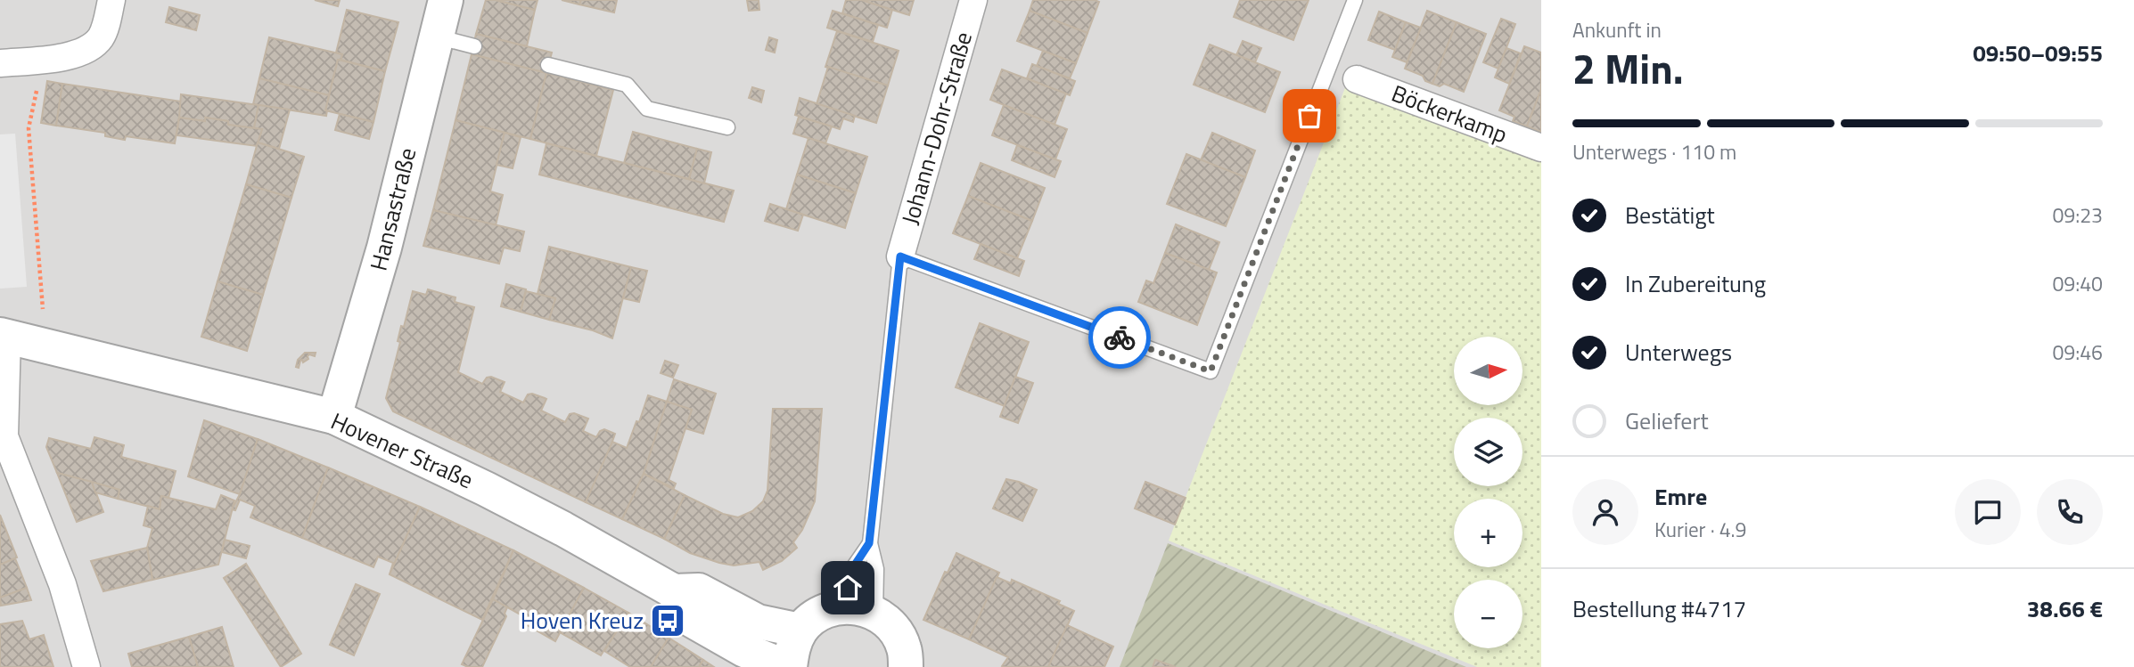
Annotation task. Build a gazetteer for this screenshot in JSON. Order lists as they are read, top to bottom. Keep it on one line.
{"streets":{"street":["Böckerkamp","Johann-Dohr-Straße","Hansastraße","Hovener Straße"]},"crossings":[["Hansastraße","Hovener Straße"]],"places":{"bus stop":["Hoven Kreuz"]},"north":"right","page":{"heading":["2 Min.","Ankunft in","09:50–09:55"],"panel":["Emre","Kurier · 4.9","Bestellung #4717","38.66 €"],"bar":"Unterwegs · 110 m","list":[["Bestätigt","09:23"],["In Zubereitung","09:40"],["Unterwegs","09:46"],"Geliefert"],"map_buttons":["+","−"]}}
